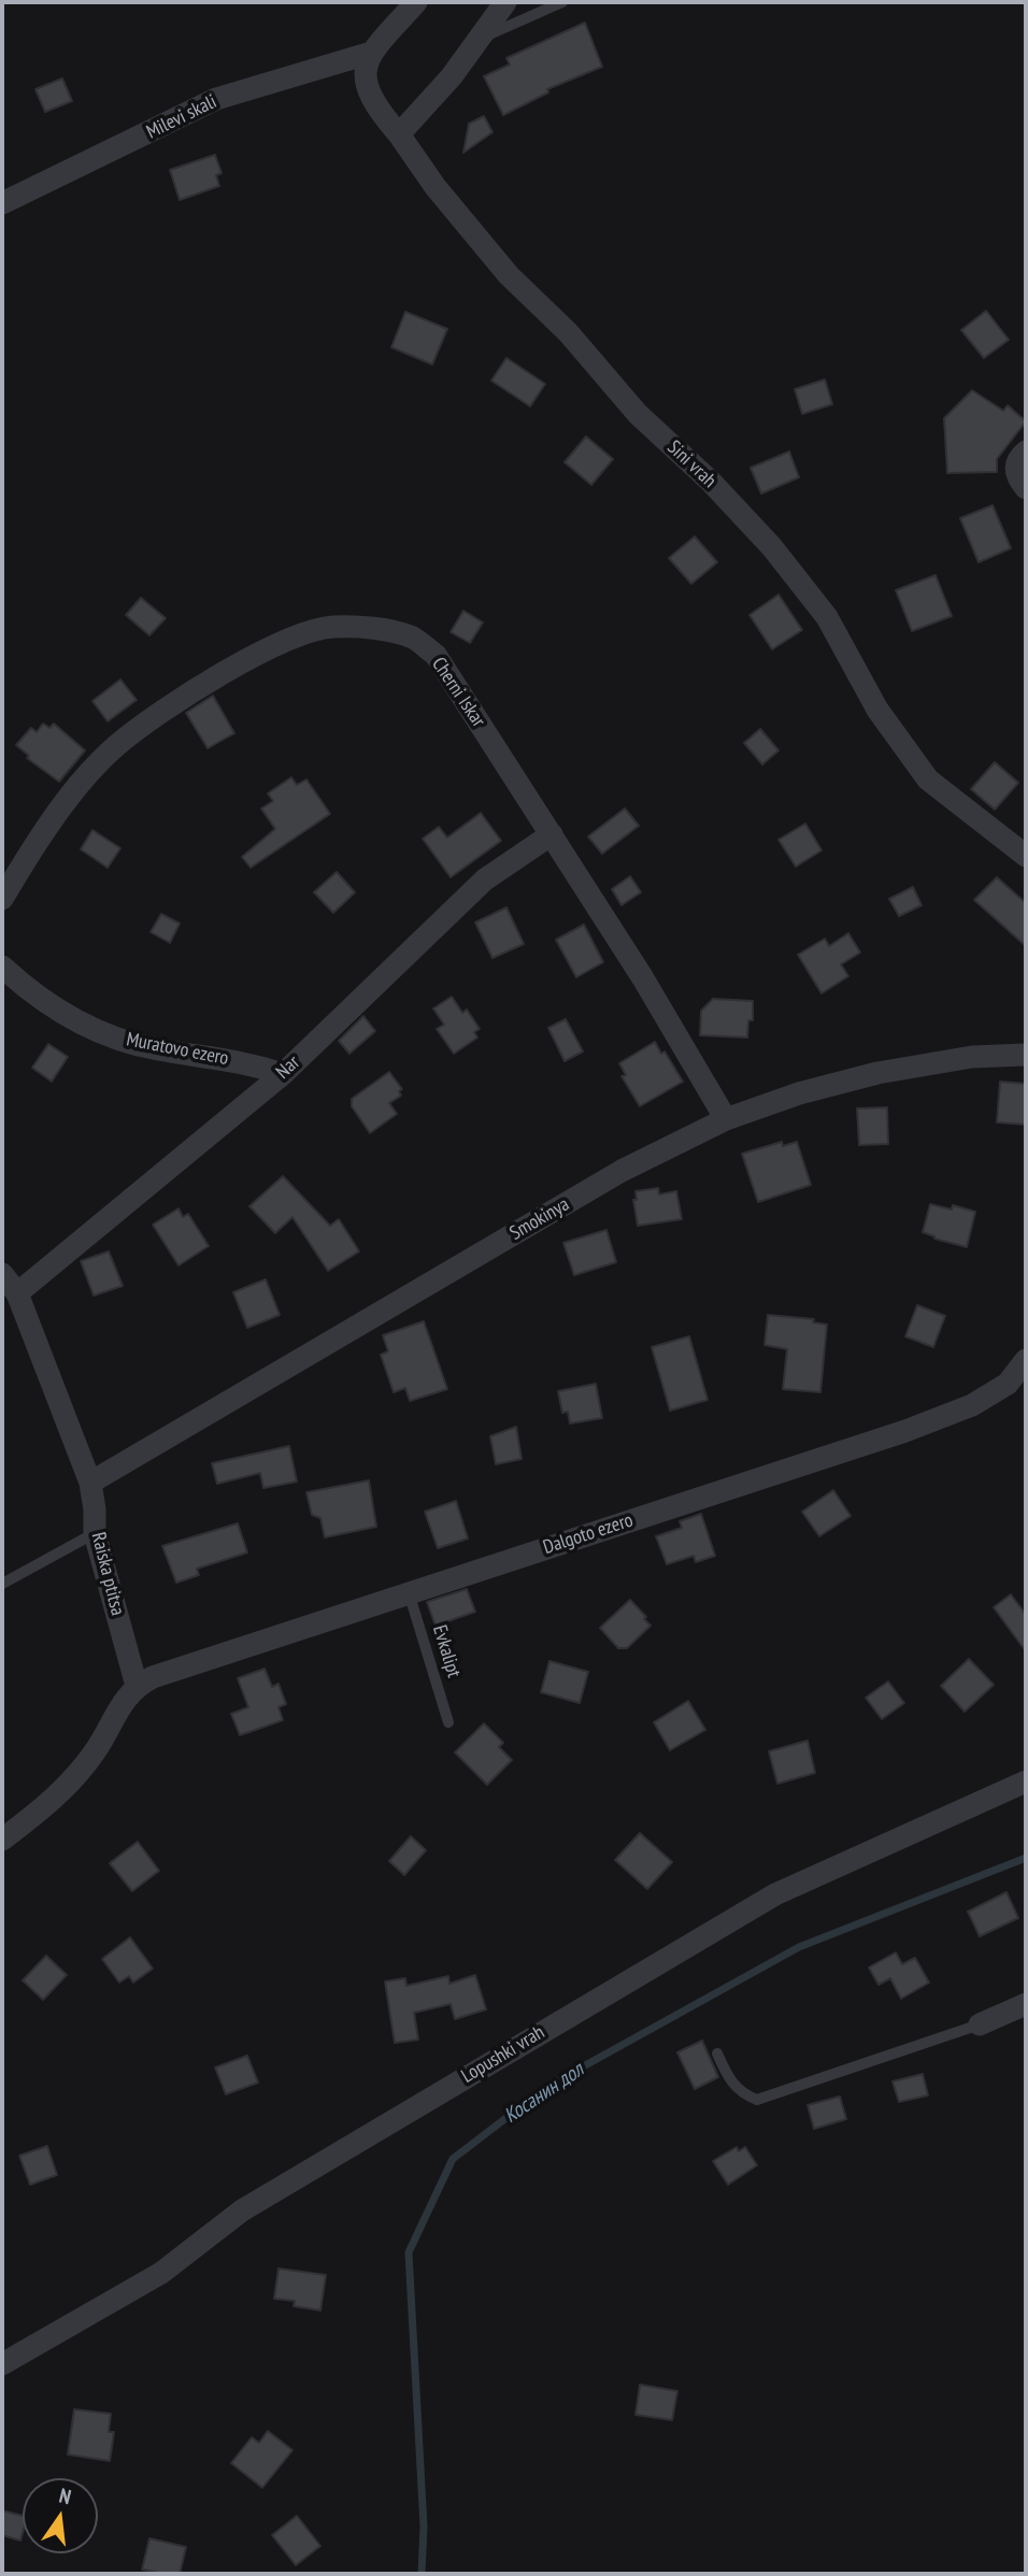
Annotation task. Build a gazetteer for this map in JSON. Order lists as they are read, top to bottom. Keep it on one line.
{"streets":{"street":["Milevi skali","Sini vrah","Cherni Iskar","Muratovo ezero","Nar","Smokinya","Dalgoto ezero","Raiska ptitsa","Lopushki vrah"],"lane":["Evkalipt"]},"crossings":[["Milevi skali","Sini vrah"],["Cherni Iskar","Nar"],["Cherni Iskar","Smokinya"],["Muratovo ezero","Nar"],["Nar","Raiska ptitsa"],["Smokinya","Raiska ptitsa"],["Dalgoto ezero","Raiska ptitsa"],["Dalgoto ezero","Evkalipt"]],"water":["Косанин дол"],"north":"top"}
